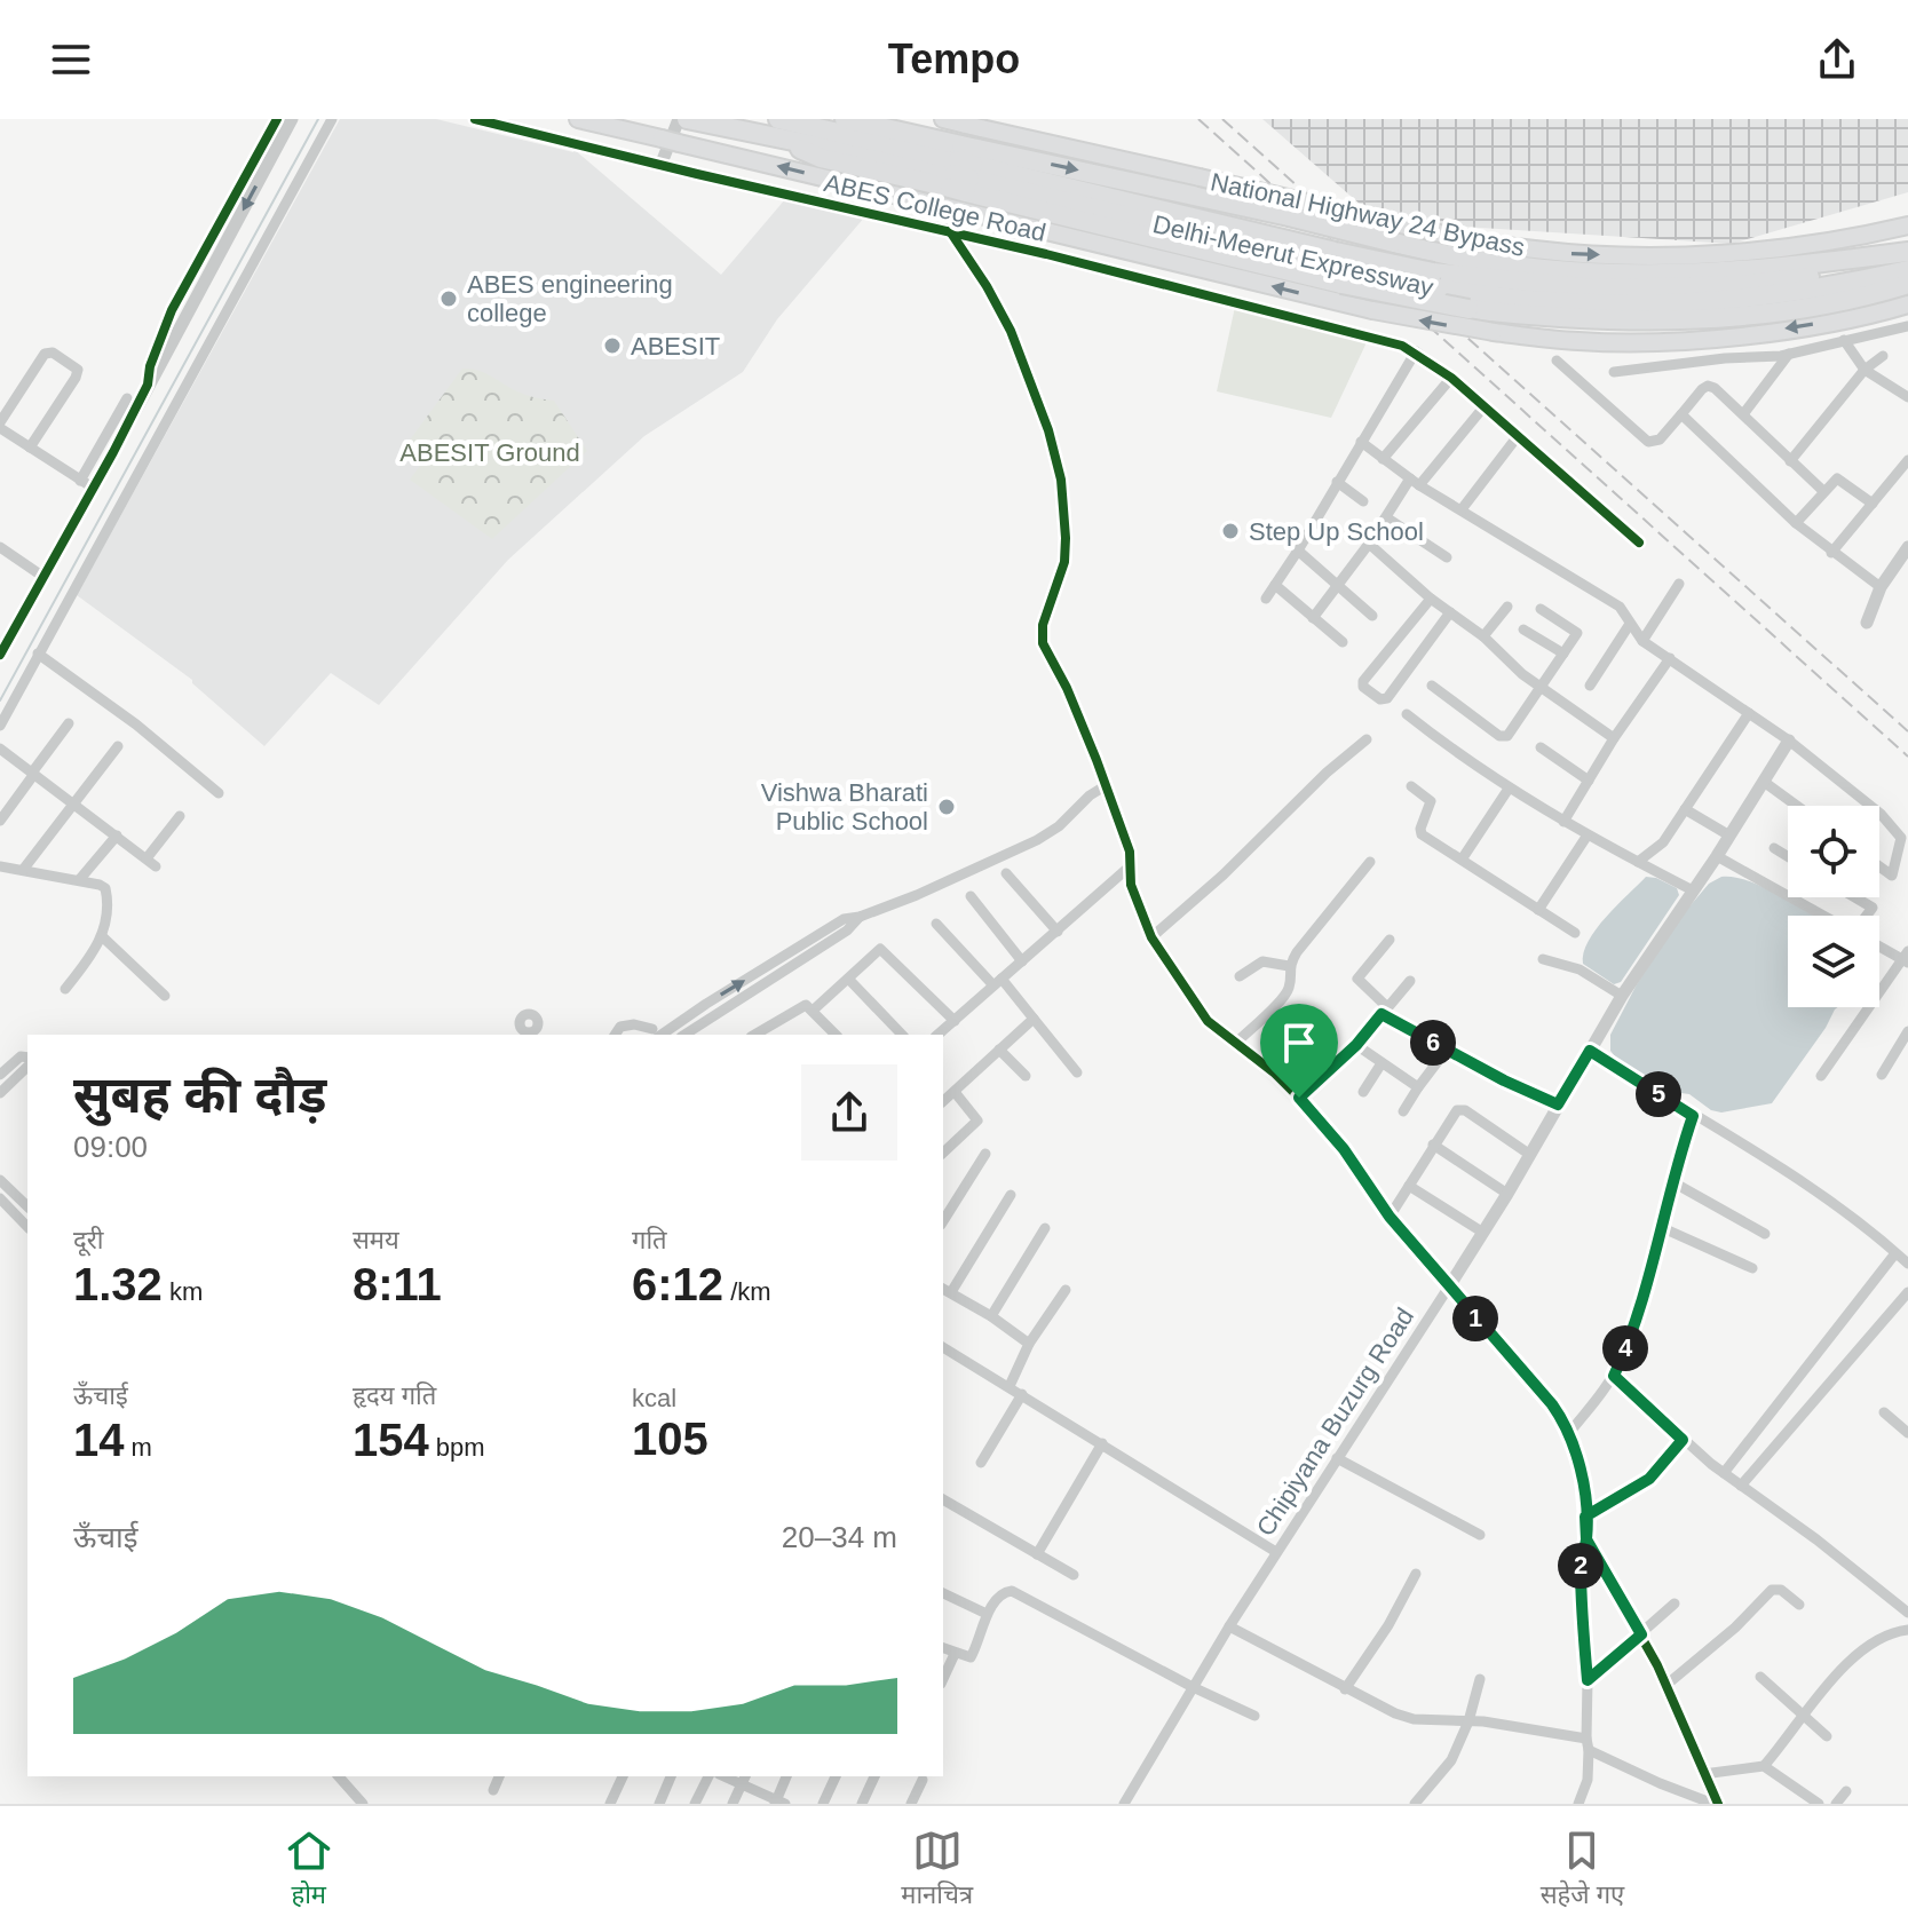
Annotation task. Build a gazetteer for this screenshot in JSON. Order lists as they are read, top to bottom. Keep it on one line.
{"streets":{"highway":["National Highway 24 Bypass","Delhi-Meerut Expressway"],"street":["ABES College Road","Chipiyana Buzurg Road"]},"parks":["ABESIT Ground"],"places":["ABES engineering college","ABESIT","Step Up School","Vishwa Bharati Public School"],"page":{"header":"Tempo","pins":["6","5","1","4","2"],"heading":["सुबह की दौड़","09:00"],"stats":[["दूरी","1.32 km"],["समय","8:11"],["गति","6:12 /km"],["ऊँचाई","14 m"],["हृदय गति","154 bpm"],["kcal","105"]],"chart":["ऊँचाई","20–34 m"],"tabs":["होम","मानचित्र","सहेजे गए"]}}
